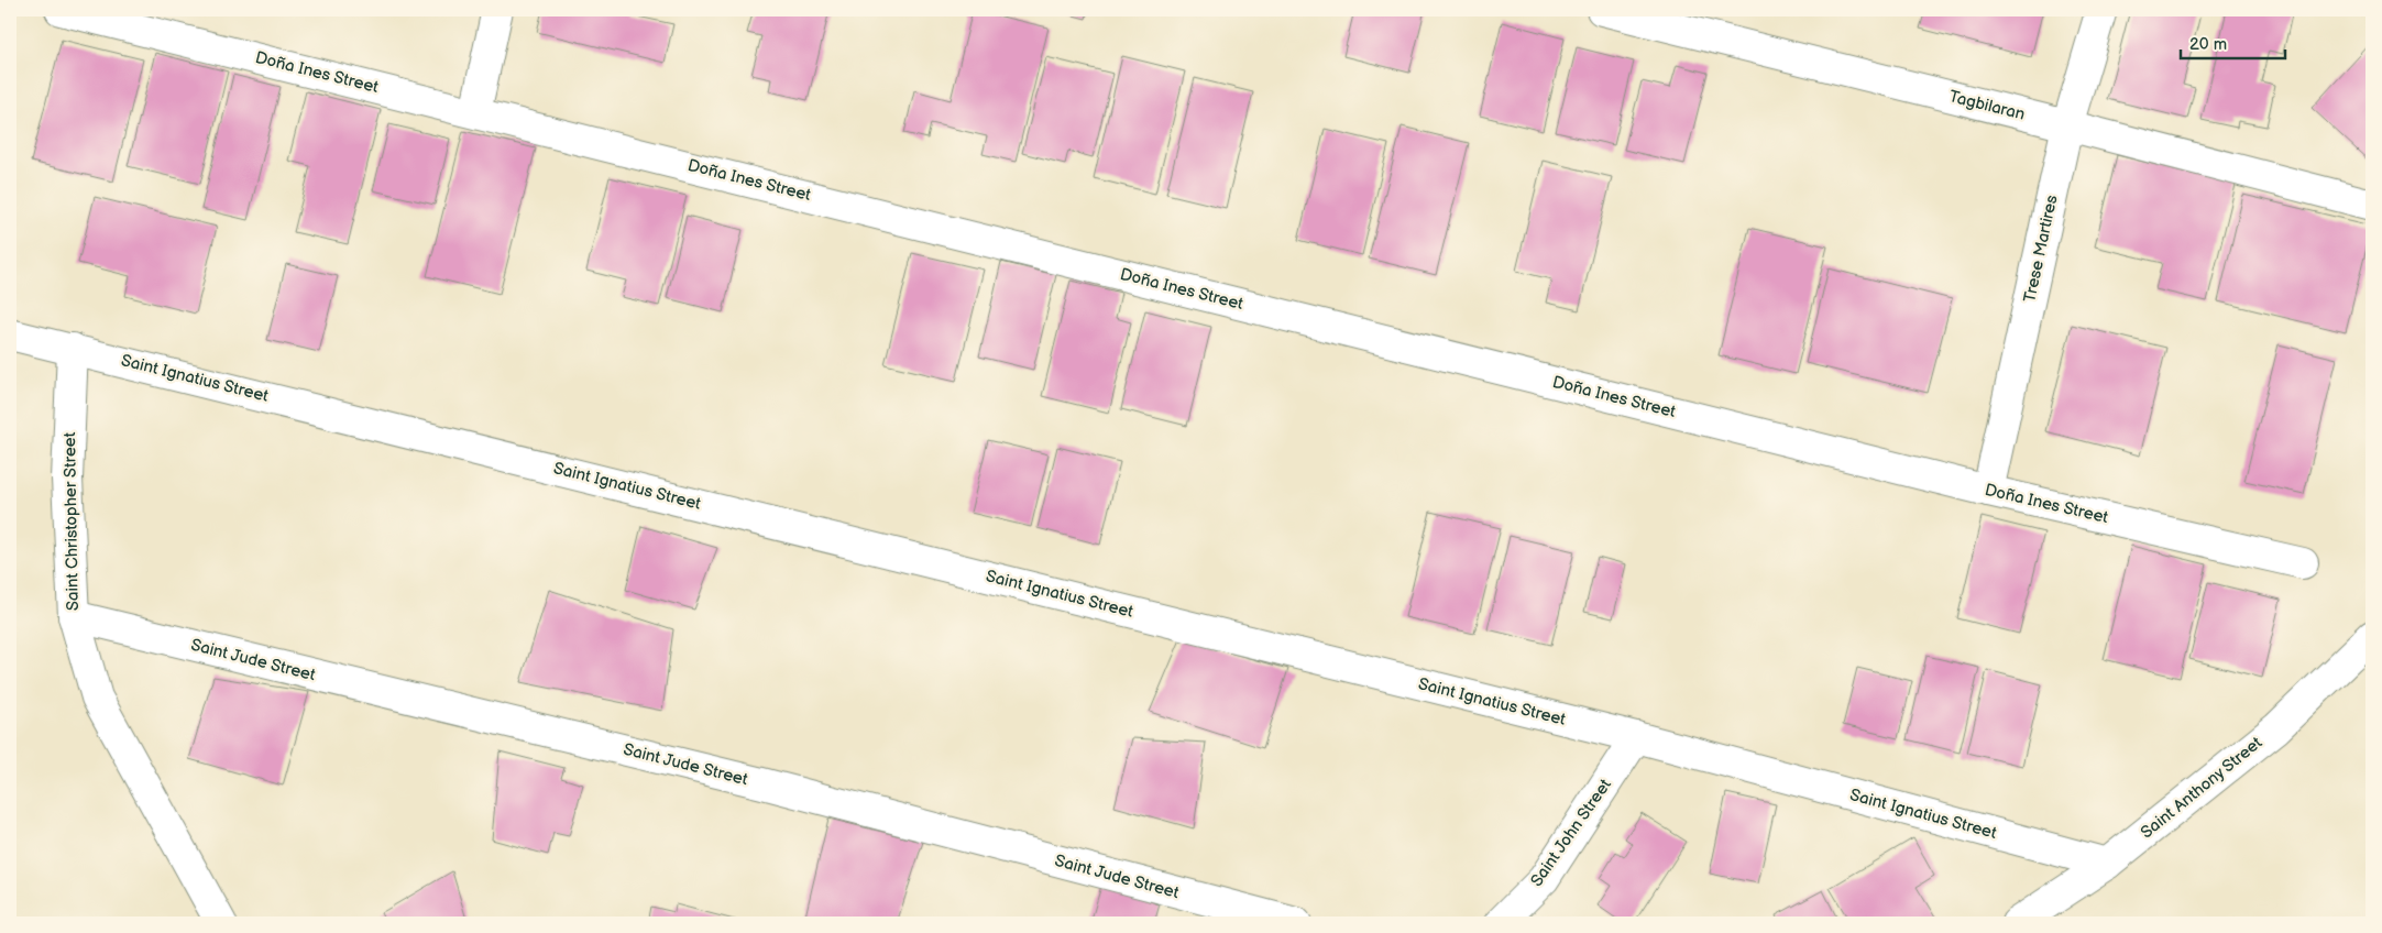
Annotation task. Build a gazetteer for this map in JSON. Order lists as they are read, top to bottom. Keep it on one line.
{"streets":{"street":["Doña Ines Street","Tagbilaran","Trese Martires","Saint Ignatius Street","Saint Christopher Street","Saint Jude Street","Saint Anthony Street","Saint John Street"]},"crossings":[["Doña Ines Street","Trese Martires"],["Tagbilaran","Trese Martires"],["Saint Ignatius Street","Saint Christopher Street"],["Saint Ignatius Street","Saint Anthony Street"],["Saint Ignatius Street","Saint John Street"],["Saint Christopher Street","Saint Jude Street"]],"scale_bar":"20 m"}
